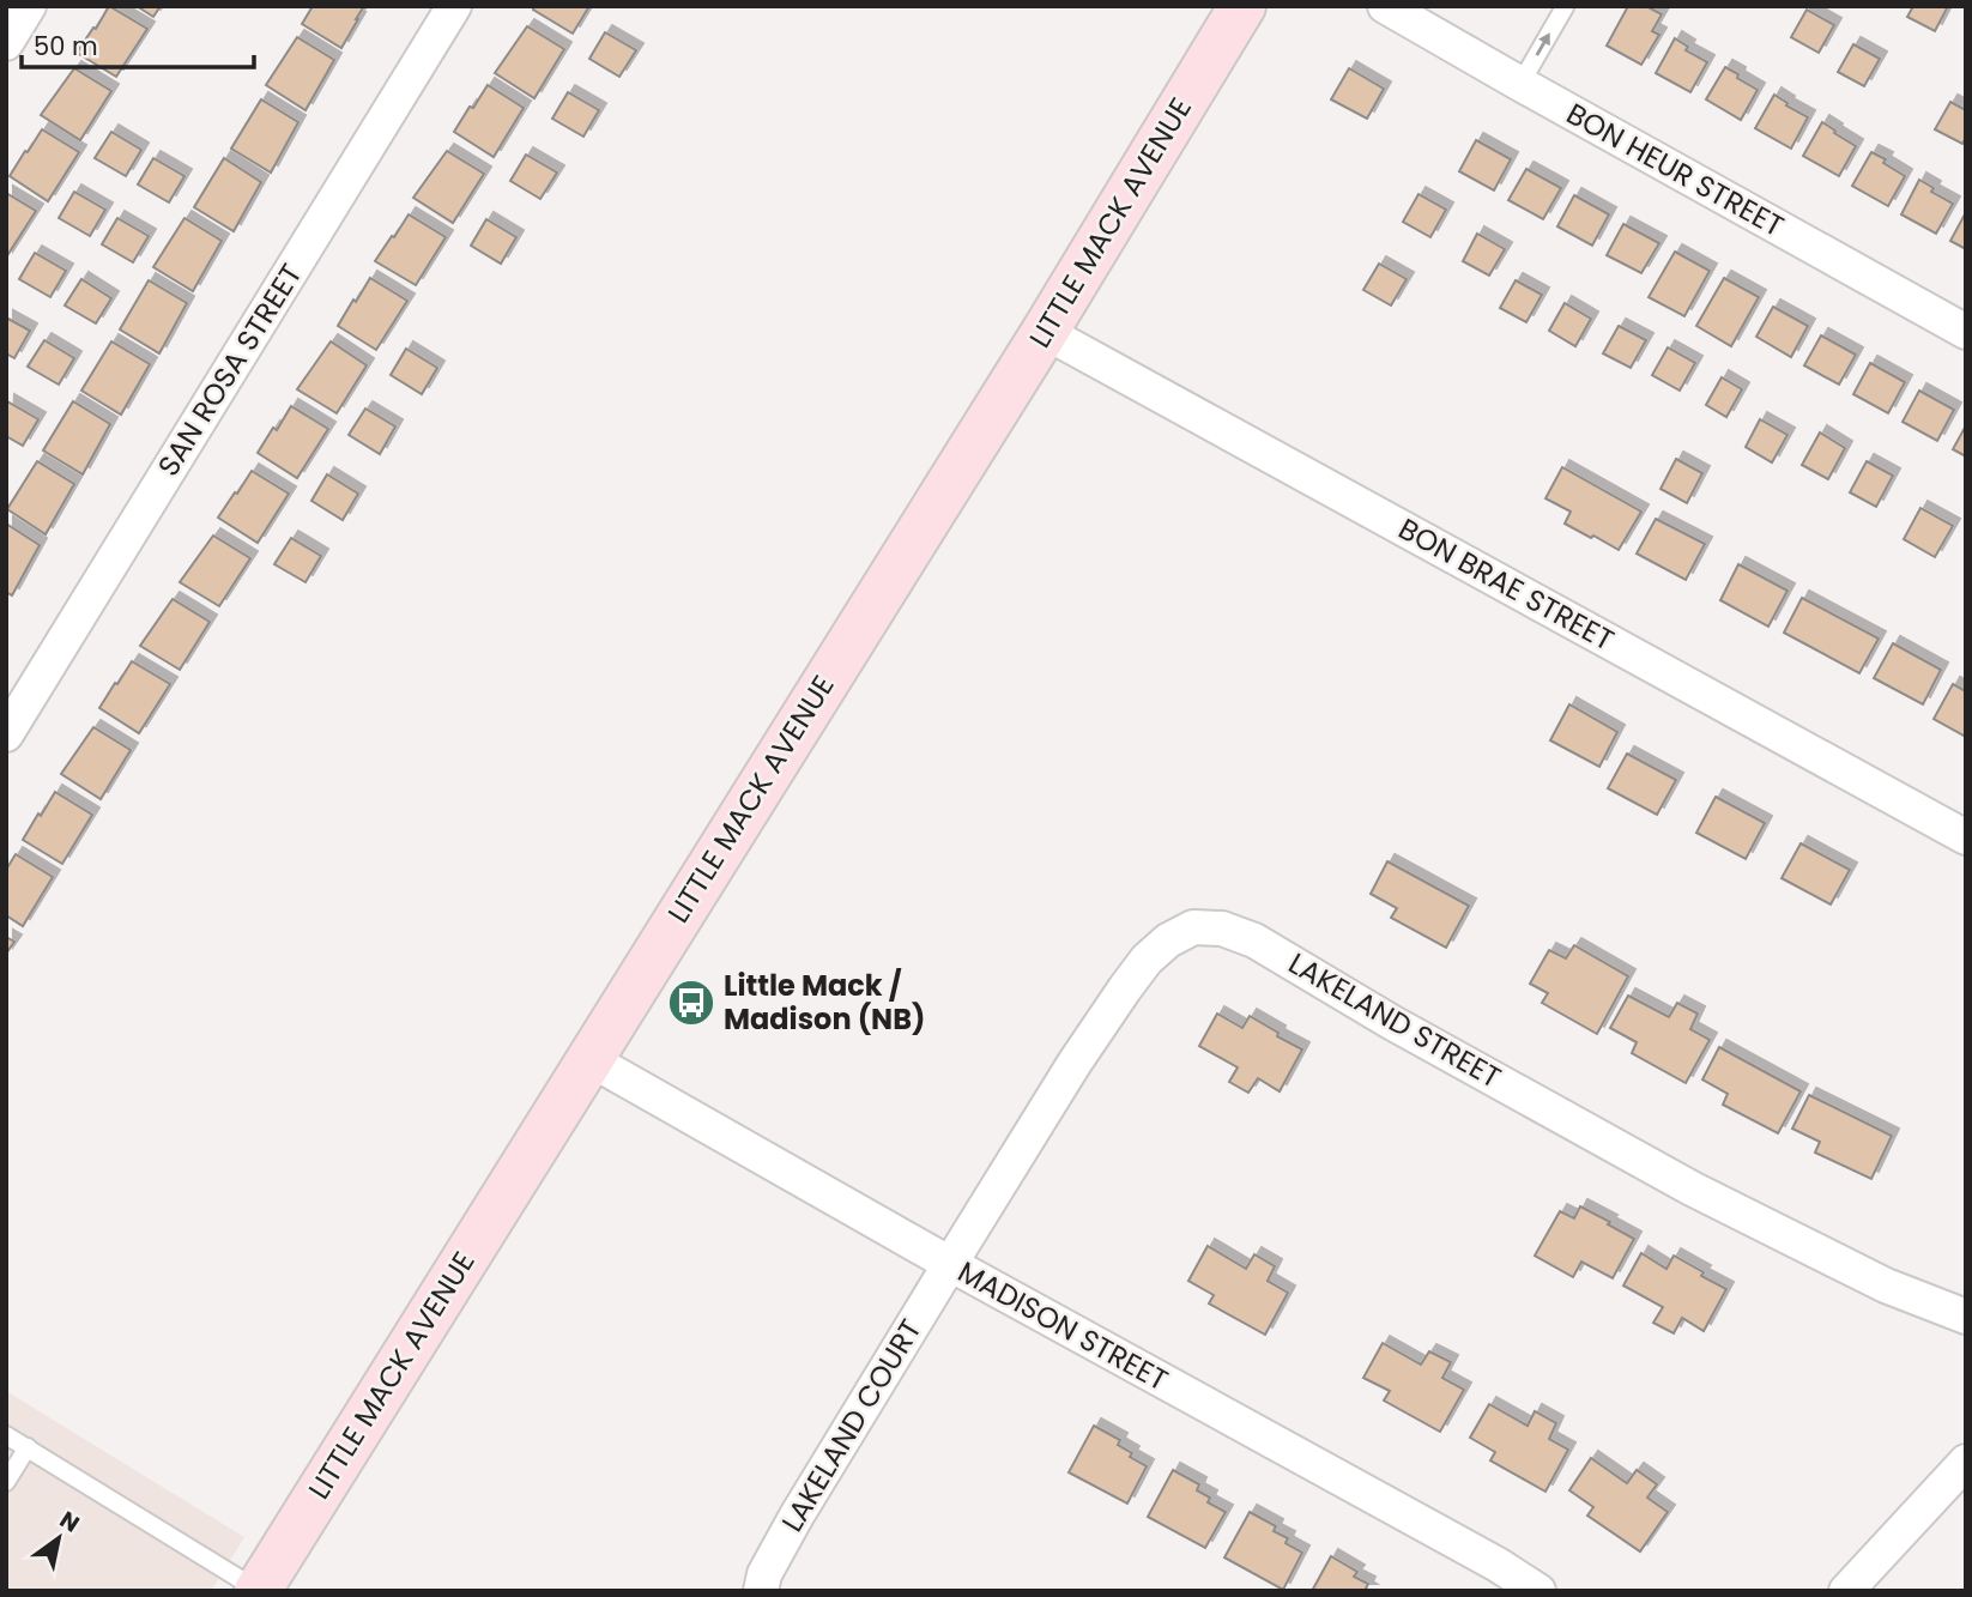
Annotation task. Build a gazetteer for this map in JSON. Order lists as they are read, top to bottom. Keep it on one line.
{"streets":{"main road":["LITTLE MACK AVENUE"],"street":["BON HEUR STREET","SAN ROSA STREET","BON BRAE STREET","LAKELAND STREET","MADISON STREET","LAKELAND COURT"]},"crossings":[["LITTLE MACK AVENUE","BON BRAE STREET"],["LITTLE MACK AVENUE","MADISON STREET"],["LAKELAND STREET","MADISON STREET"],["LAKELAND STREET","LAKELAND COURT"],["MADISON STREET","LAKELAND COURT"]],"places":{"bus stop":["Little Mack / Madison (NB)"]},"scale_bar":"50 m","north":"top right"}
